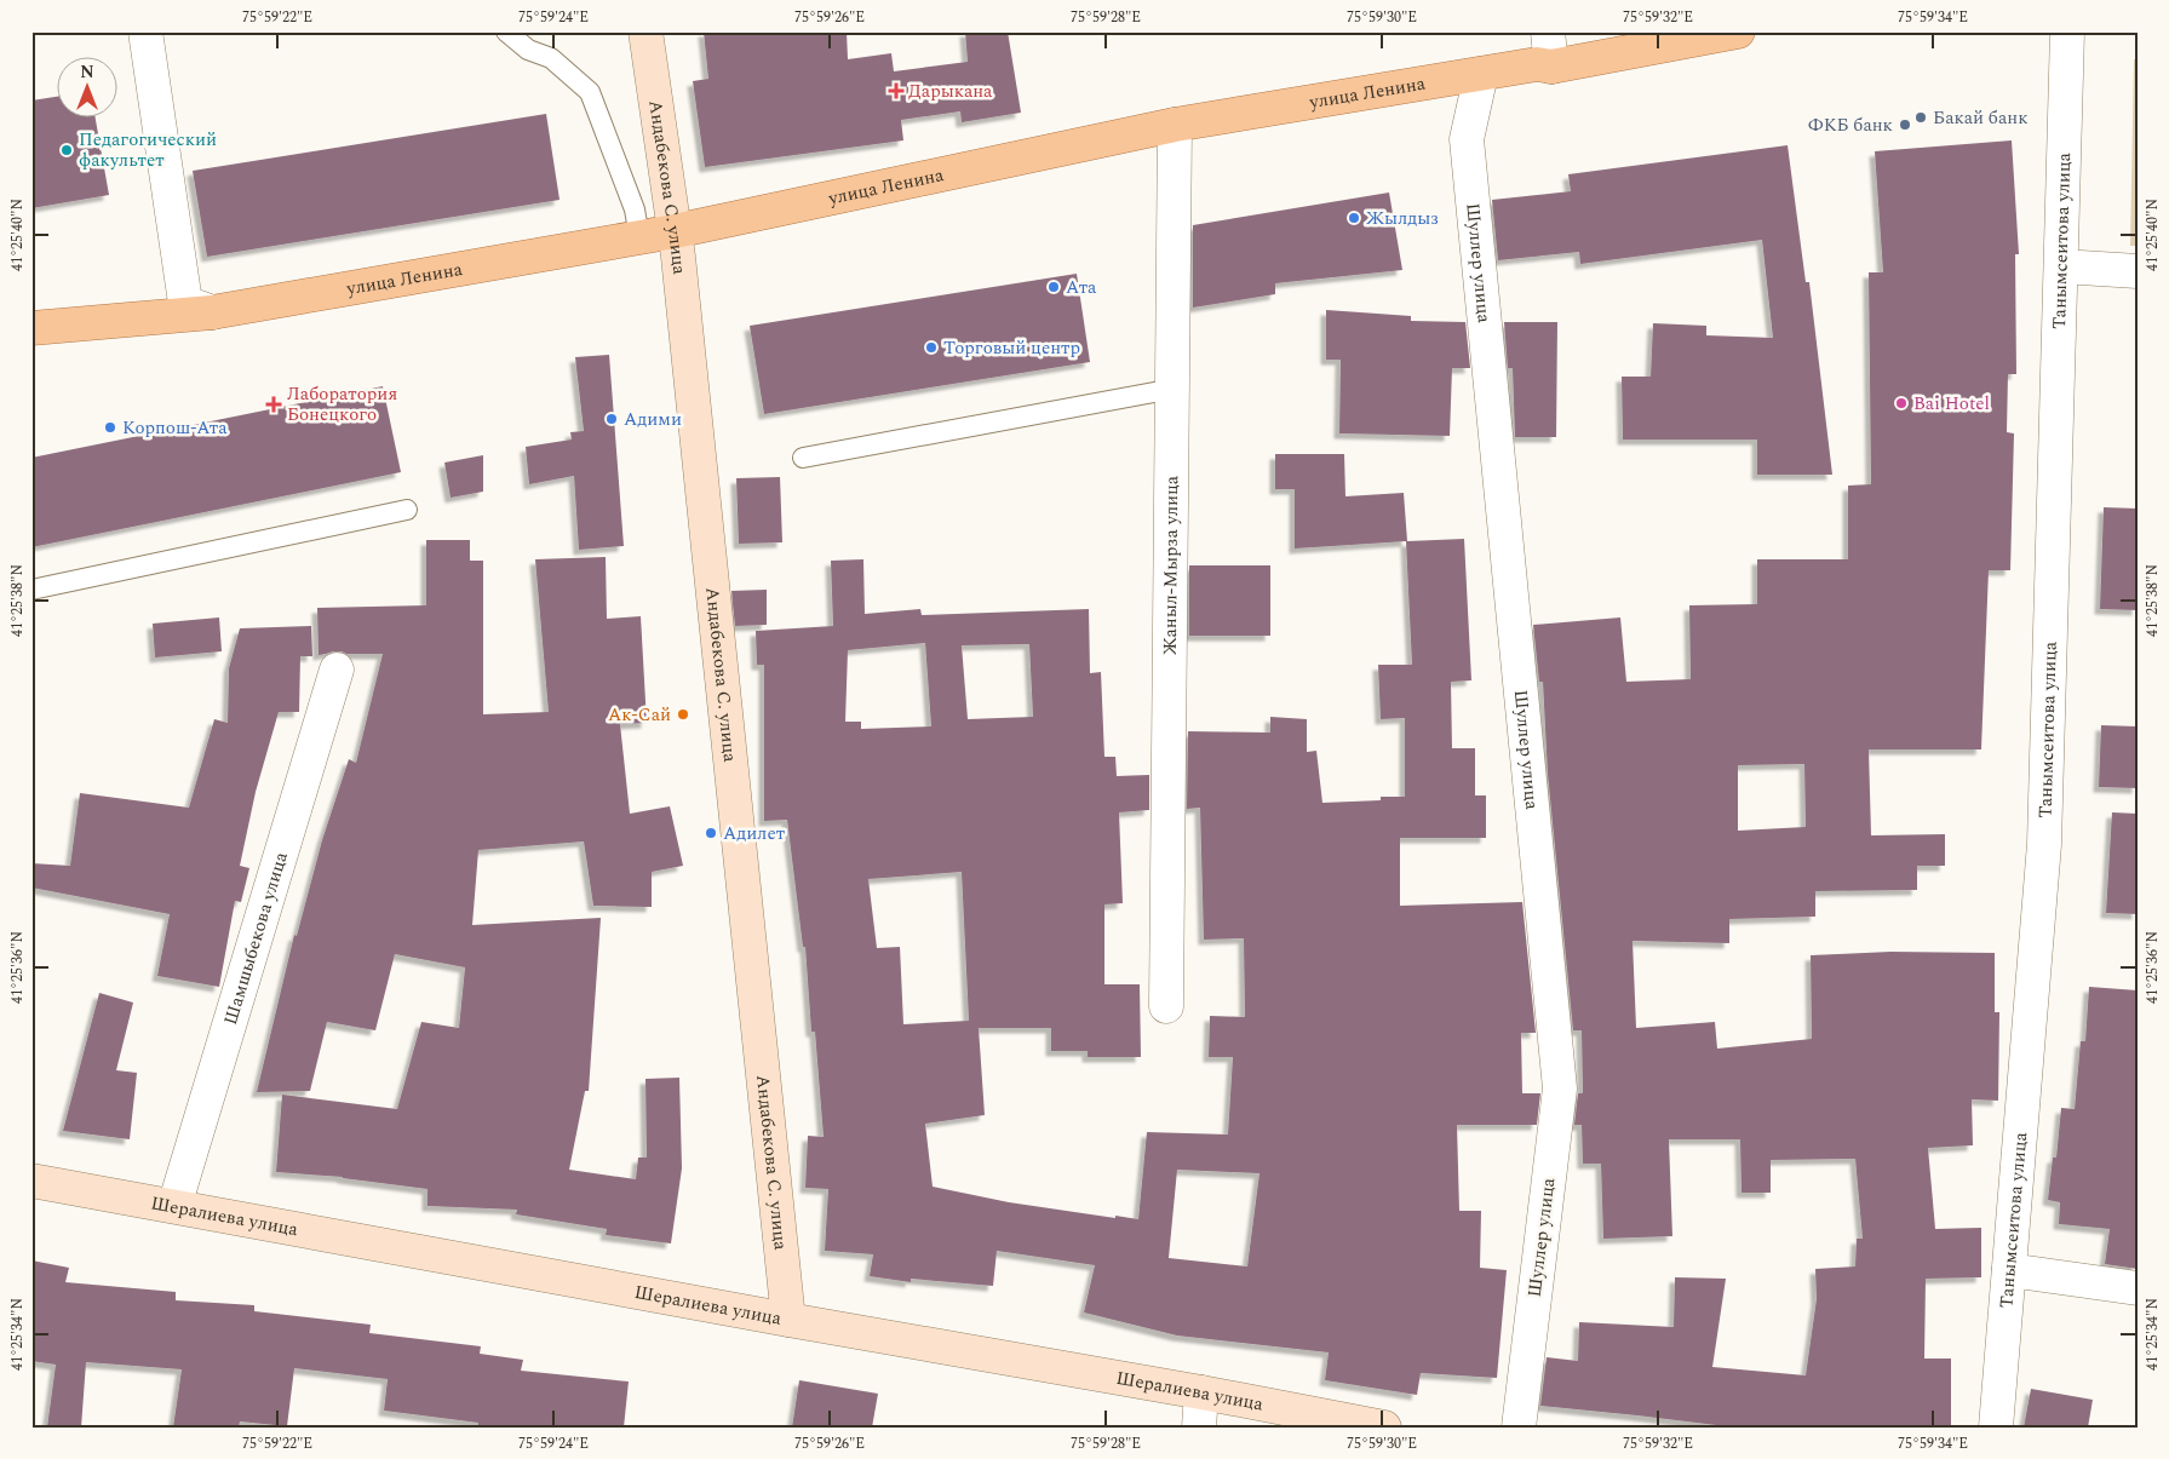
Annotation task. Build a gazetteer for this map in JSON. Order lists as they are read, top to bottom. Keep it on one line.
{"streets":{"main road":["улица Ленина"],"street":["Андабекова С. улица","Танымсеитова улица","Шуллер улица","Жаныл-Мырза улица","Шамшыбекова улица","Шералиева улица"]},"crossings":[["улица Ленина","Андабекова С. улица"],["улица Ленина","Шуллер улица"],["улица Ленина","Жаныл-Мырза улица"],["Андабекова С. улица","Шералиева улица"],["Шамшыбекова улица","Шералиева улица"]],"places":{"health":["Дарыкана","Лаборатория Бонецкого"],"other":["Бакай банк","ФКБ банк","Педагогический факультет","Жылдыз","Ата","Торговый центр","Bai Hotel","Адими","Корпош-Ата","Ак-Сай","Адилет"]},"north":"top","coordinates":["75°59'22\"E","75°59'24\"E","75°59'26\"E","75°59'28\"E","75°59'30\"E","75°59'32\"E","75°59'34\"E","41°25'40\"N","41°25'38\"N","41°25'36\"N","41°25'34\"N"]}
